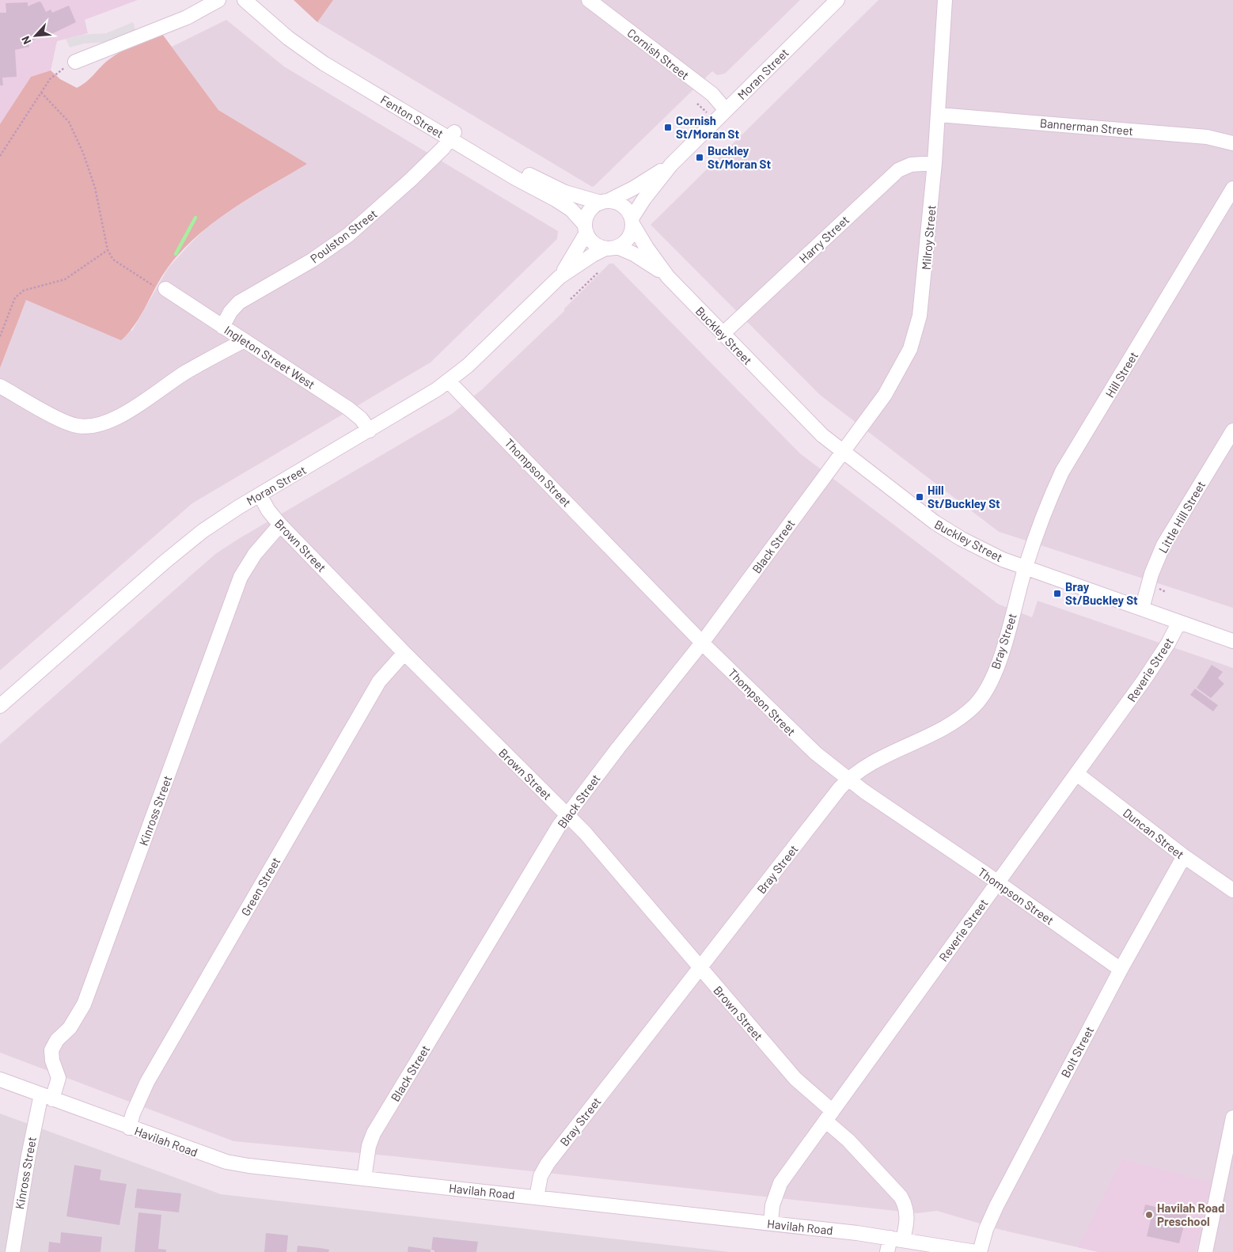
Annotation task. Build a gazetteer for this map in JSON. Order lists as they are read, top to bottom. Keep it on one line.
{"streets":{"street":["Cornish Street","Moran Street","Fenton Street","Bannerman Street","Poulston Street","Milroy Street","Harry Street","Buckley Street","Ingleton Street West","Hill Street","Thompson Street","Little Hill Street","Brown Street","Black Street","Bray Street","Reverie Street","Kinross Street","Duncan Street","Green Street","Bolt Street","Havilah Road"]},"crossings":[["Cornish Street","Moran Street"],["Moran Street","Fenton Street"],["Moran Street","Buckley Street"],["Moran Street","Ingleton Street West"],["Moran Street","Thompson Street"],["Moran Street","Brown Street"],["Fenton Street","Poulston Street"],["Fenton Street","Buckley Street"],["Bannerman Street","Milroy Street"],["Poulston Street","Ingleton Street West"],["Milroy Street","Harry Street"],["Milroy Street","Buckley Street"],["Milroy Street","Black Street"],["Harry Street","Buckley Street"],["Buckley Street","Hill Street"],["Buckley Street","Little Hill Street"],["Buckley Street","Black Street"],["Buckley Street","Bray Street"],["Buckley Street","Reverie Street"],["Hill Street","Bray Street"],["Thompson Street","Black Street"],["Thompson Street","Bray Street"],["Thompson Street","Reverie Street"],["Thompson Street","Bolt Street"],["Brown Street","Black Street"],["Brown Street","Bray Street"],["Brown Street","Reverie Street"],["Brown Street","Kinross Street"],["Brown Street","Green Street"],["Brown Street","Havilah Road"],["Black Street","Havilah Road"],["Bray Street","Havilah Road"],["Reverie Street","Duncan Street"],["Reverie Street","Havilah Road"],["Kinross Street","Havilah Road"],["Duncan Street","Bolt Street"],["Green Street","Havilah Road"]],"places":{"transit":["Cornish St/Moran St","Buckley St/Moran St","Hill St/Buckley St","Bray St/Buckley St"],"other":["Havilah Road Preschool"]},"north":"bottom left"}
